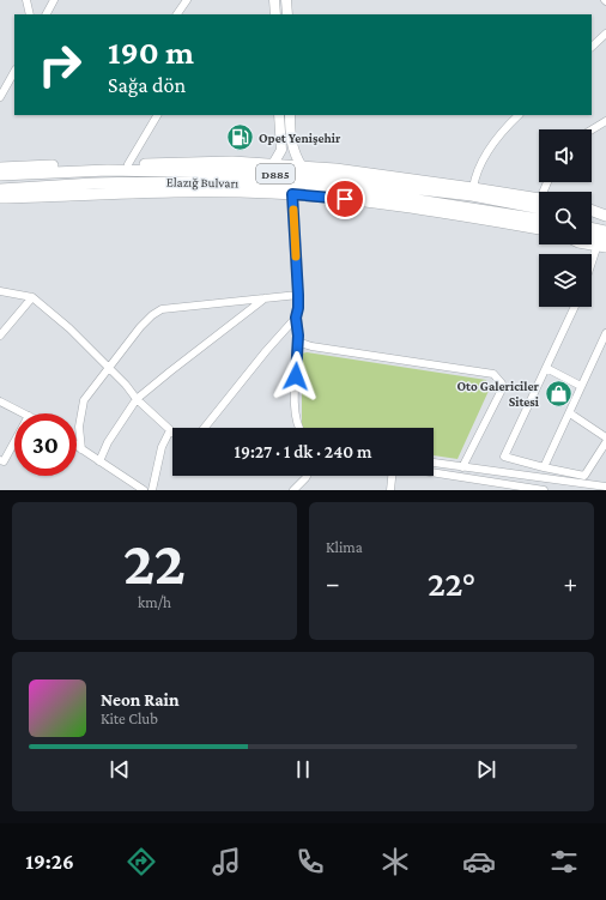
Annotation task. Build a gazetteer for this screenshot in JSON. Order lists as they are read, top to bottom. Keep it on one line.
{"streets":{"highway":["D885","Elazığ Bulvarı"]},"places":{"fuel station":["Opet Yenişehir"],"shop":["Oto Galericiler Sitesi"]},"page":{"turn":["190 m","Sağa dön"],"limit":"30","trip":"19:27 · 1 dk · 240 m","tile":[["22","km/h"],"Klima"],"heat":["−","22°","+"],"song":["Neon Rain","Kite Club"],"tabs":"19:26"}}
